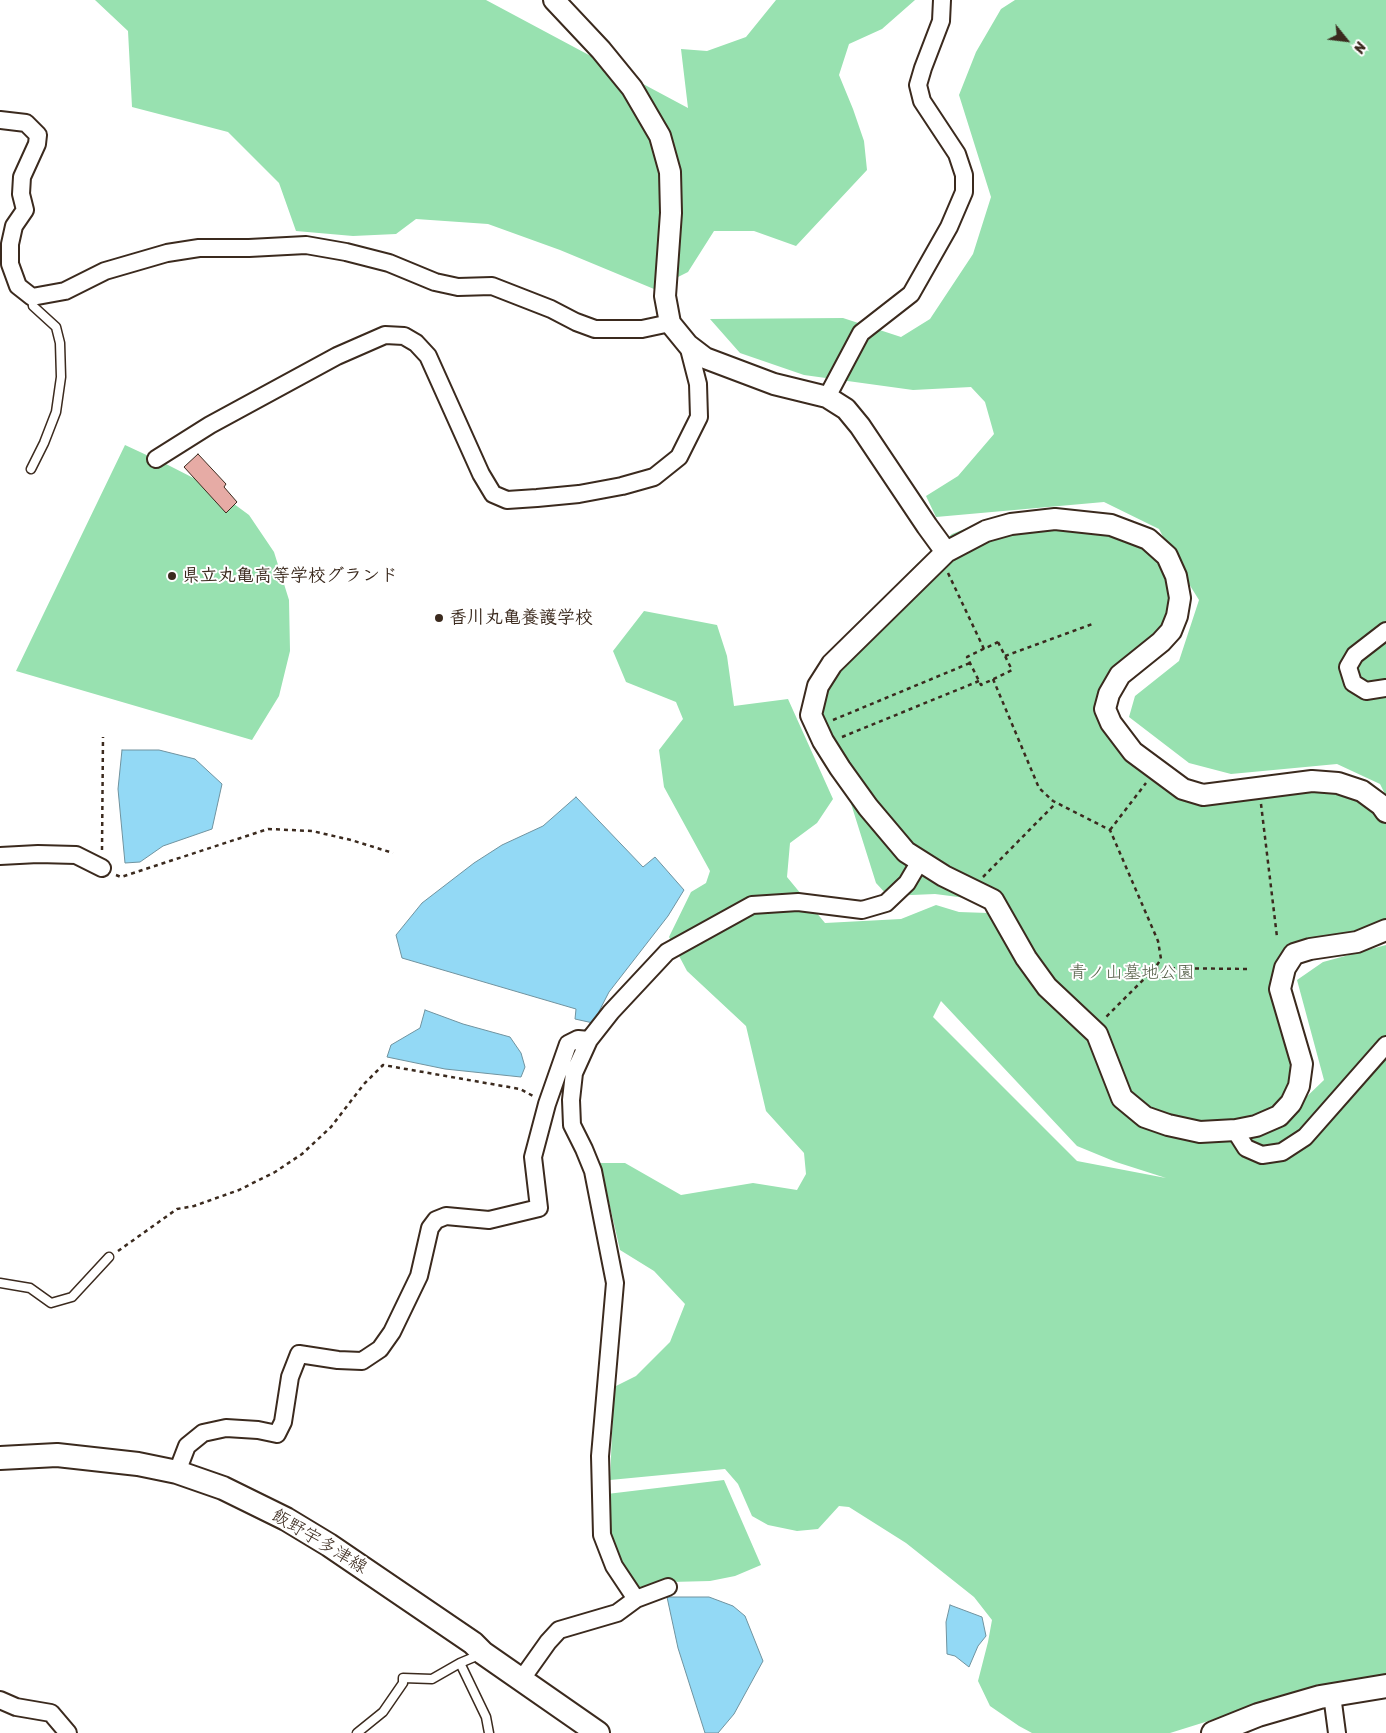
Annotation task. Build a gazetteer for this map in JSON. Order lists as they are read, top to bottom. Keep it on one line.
{"streets":{"main road":["飯野宇多津線"]},"parks":["青ノ山墓地公園"],"places":["県立丸亀高等学校グランド","香川丸亀養護学校"],"north":"bottom right"}
